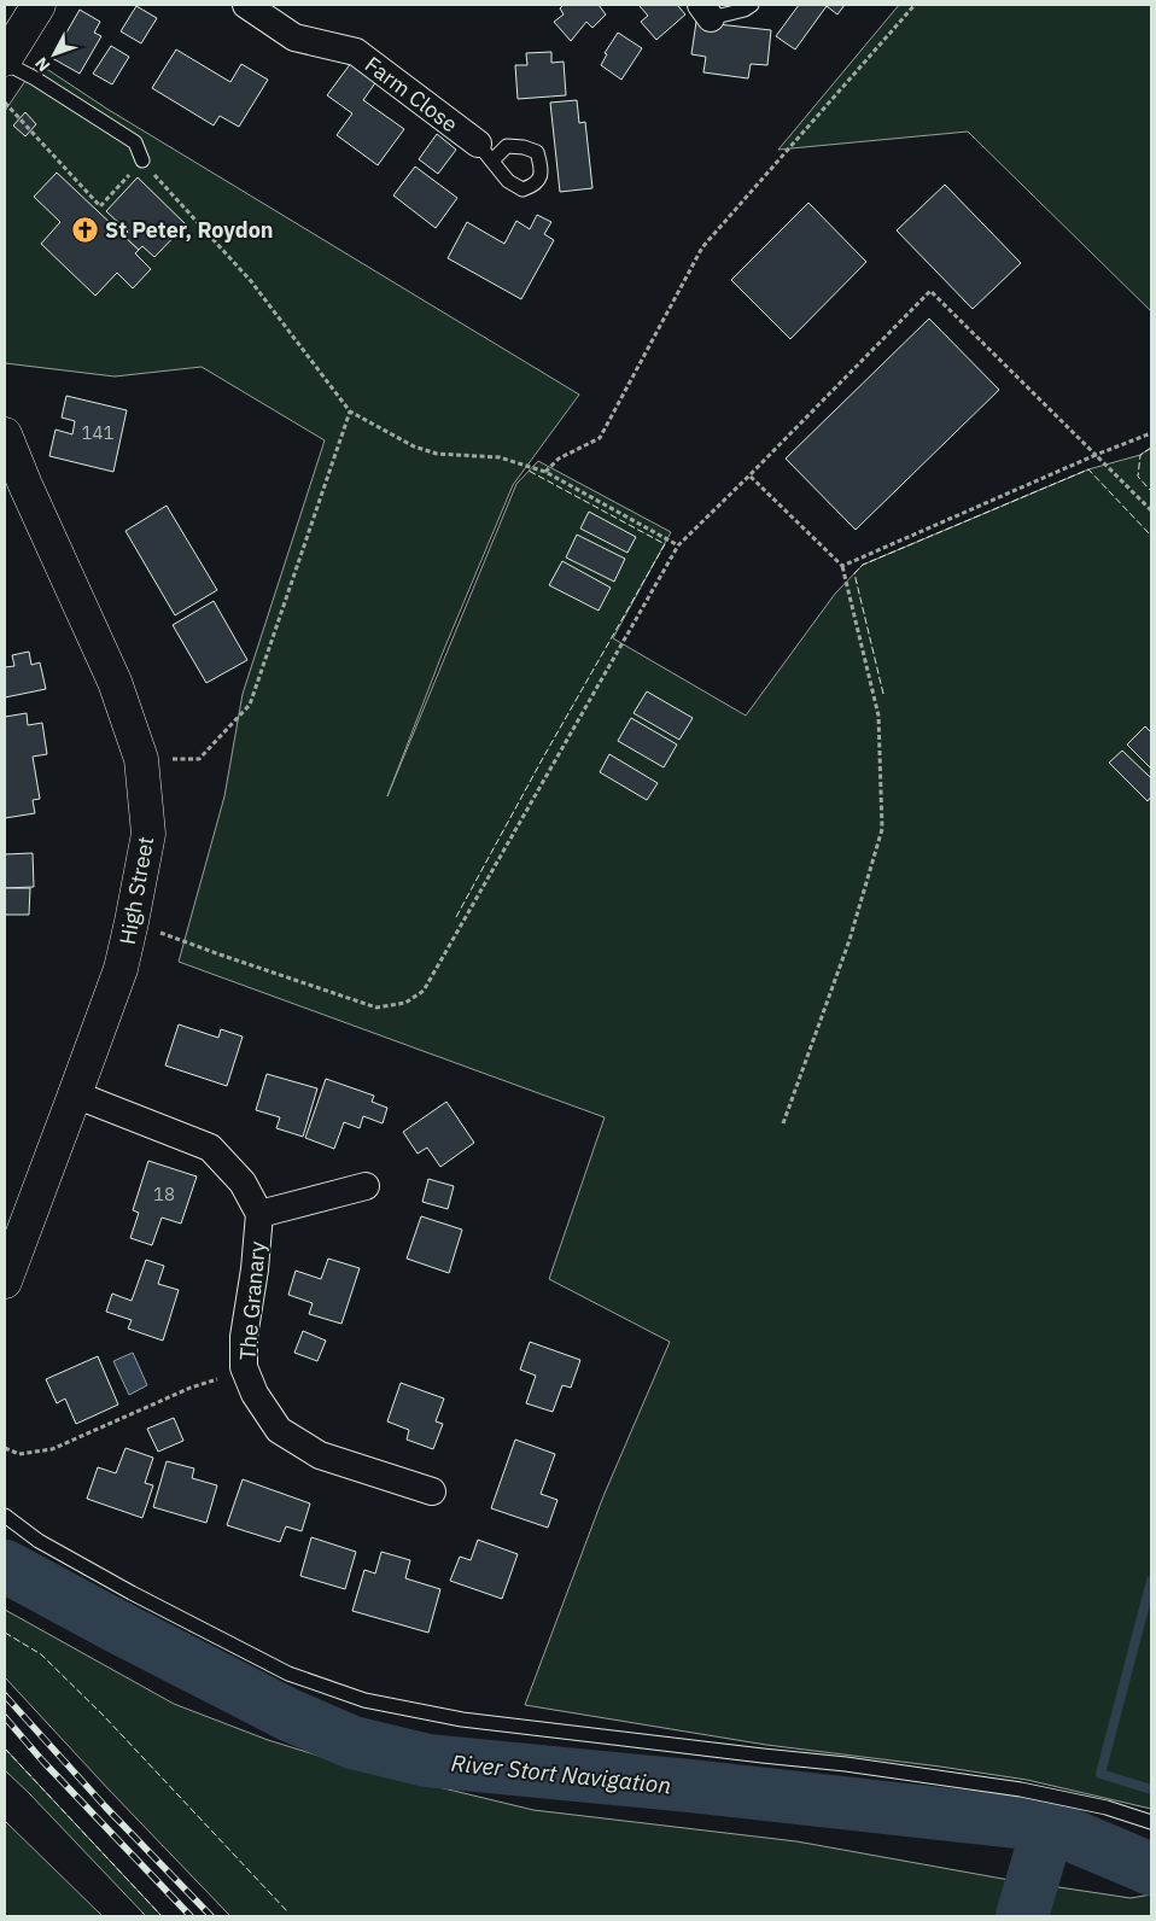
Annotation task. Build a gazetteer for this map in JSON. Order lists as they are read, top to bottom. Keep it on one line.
{"streets":{"main road":["High Street"],"street":["Farm Close","The Granary"]},"crossings":[["High Street","The Granary"]],"water":["River Stort Navigation"],"places":{"church":["St Peter, Roydon"]},"house_numbers":["141","18"],"north":"bottom left"}
